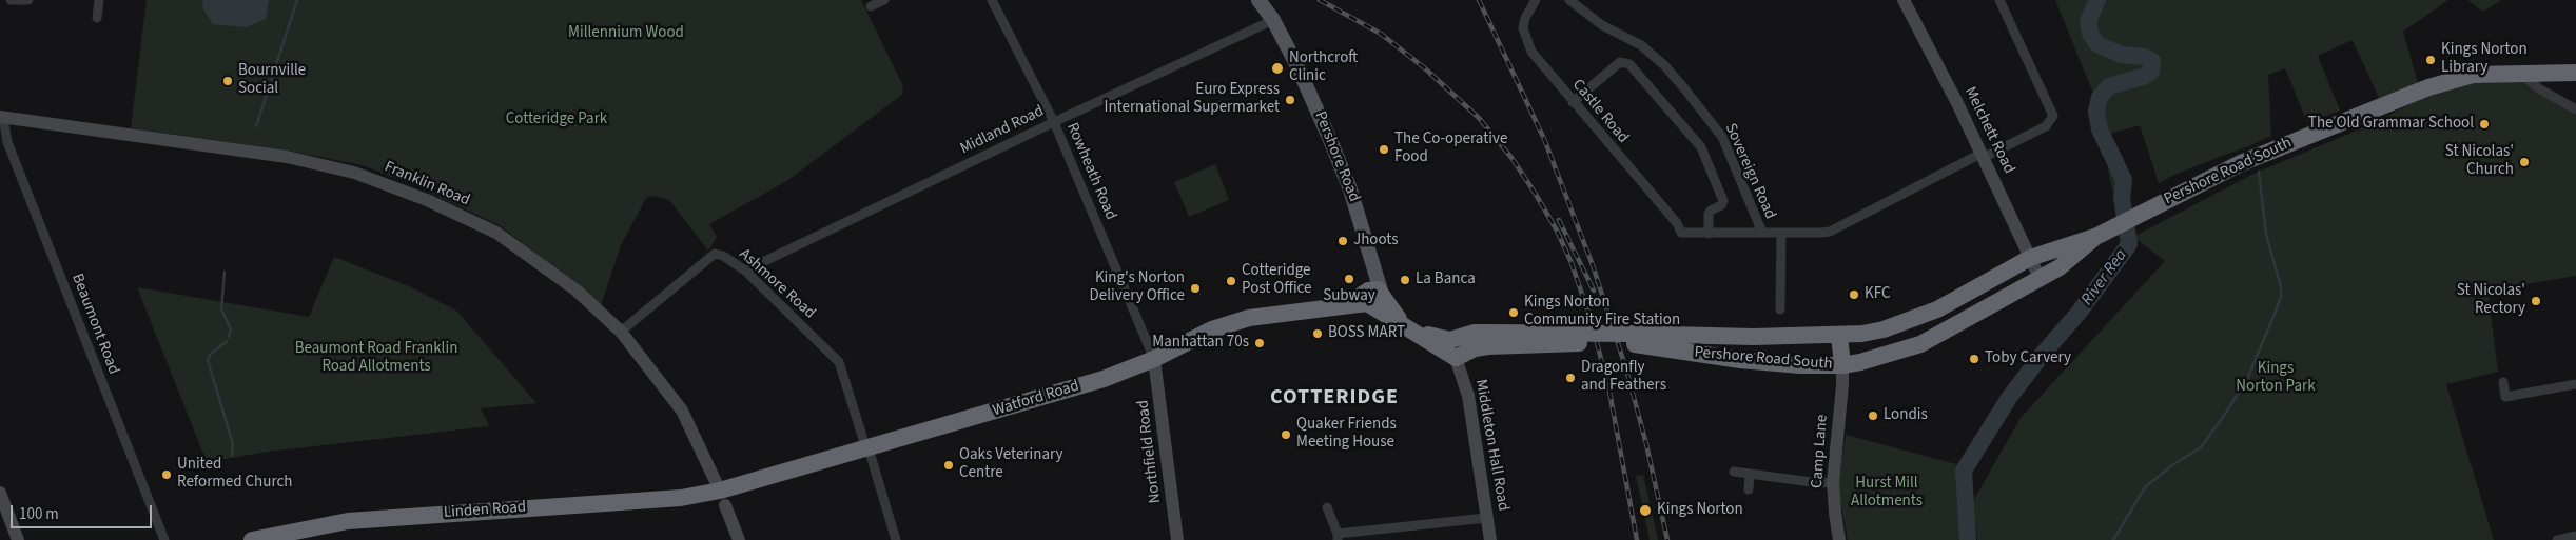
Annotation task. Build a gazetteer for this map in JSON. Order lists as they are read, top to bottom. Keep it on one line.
{"streets":{"highway":["Pershore Road South","Watford Road","Linden Road"],"main road":["Pershore Road"],"street":["Castle Road","Midland Road","Melchett Road","Rowheath Road","Sovereign Road","Franklin Road","Ashmore Road","Beaumont Road","Middleton Hall Road","Northfield Road","Camp Lane"]},"crossings":[["Castle Road","Sovereign Road"],["Midland Road","Pershore Road"],["Midland Road","Rowheath Road"],["Midland Road","Ashmore Road"],["Melchett Road","Sovereign Road"],["Melchett Road","Pershore Road South"],["Pershore Road","Watford Road"],["Rowheath Road","Watford Road"],["Rowheath Road","Northfield Road"],["Pershore Road South","Middleton Hall Road"],["Pershore Road South","Camp Lane"],["Franklin Road","Ashmore Road"],["Franklin Road","Beaumont Road"],["Franklin Road","Watford Road"],["Franklin Road","Linden Road"],["Ashmore Road","Watford Road"],["Watford Road","Northfield Road"],["Watford Road","Linden Road"]],"districts":["COTTERIDGE"],"water":["River Rea"],"parks":["Millennium Wood","Cotteridge Park","Beaumont Road Franklin Road Allotments","Kings Norton Park","Hurst Mill Allotments"],"places":["Kings Norton Library","Northcroft Clinic","Bournville Social","Euro Express International Supermarket","The Old Grammar School","The Co-operative Food","St Nicolas' Church","Jhoots","Subway","La Banca","Cotteridge Post Office","King's Norton Delivery Office","KFC","St Nicolas' Rectory","Kings Norton Community Fire Station","BOSS MART","Manhattan 70s","Toby Carvery","Dragonfly and Feathers","Londis","Quaker Friends Meeting House","Oaks Veterinary Centre","United Reformed Church","Kings Norton"],"scale_bar":"100 m"}
